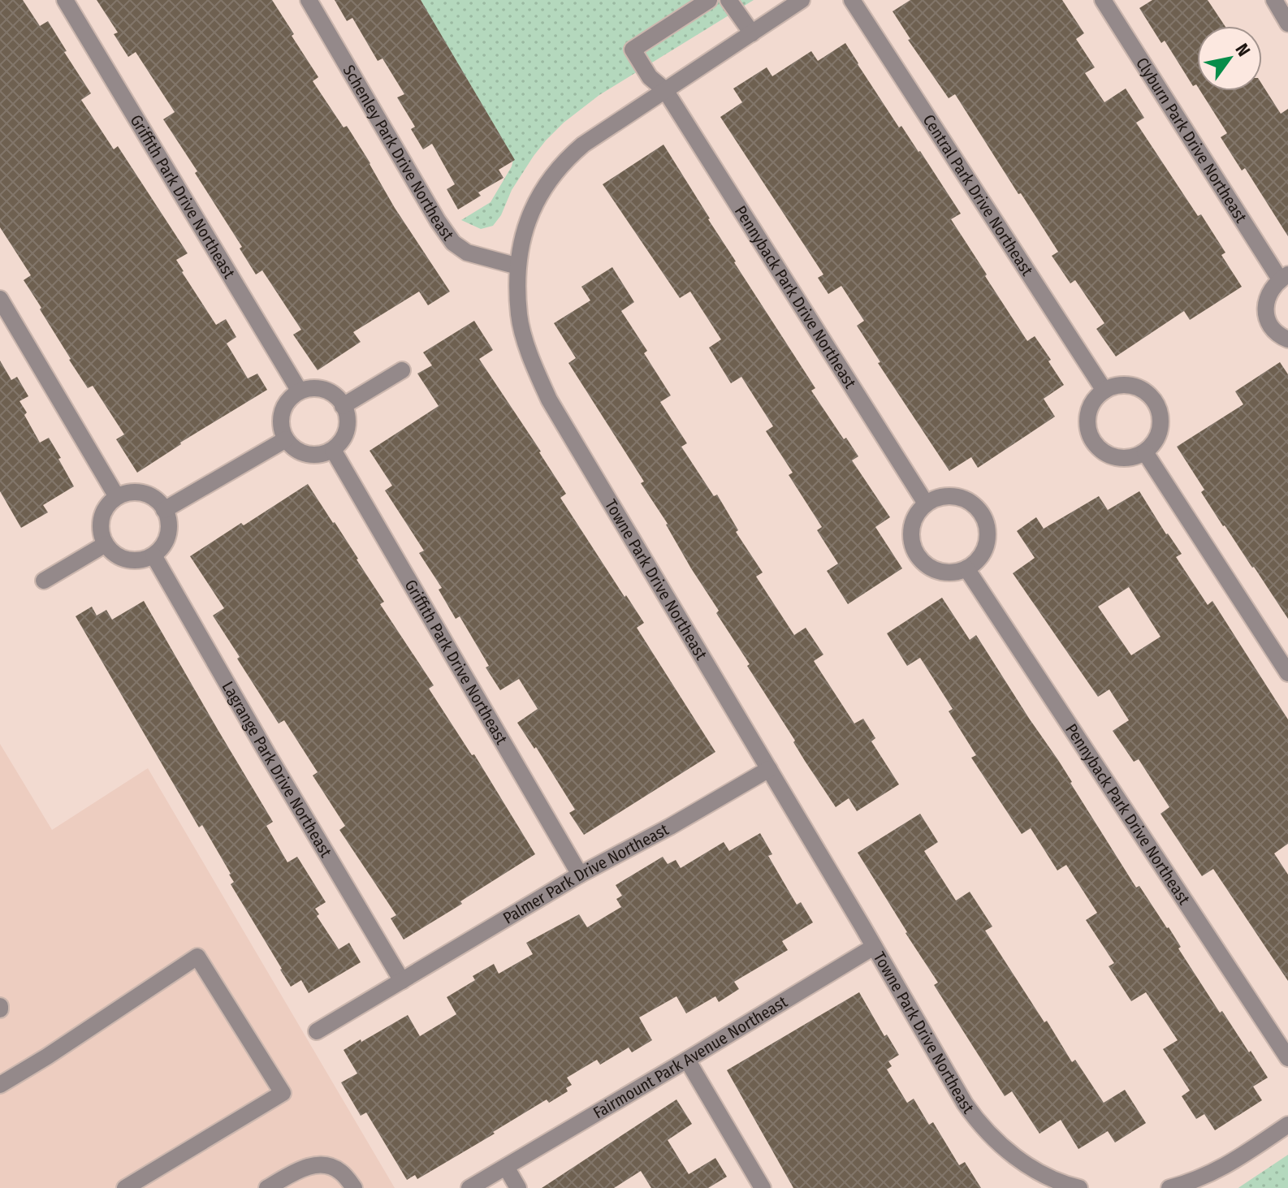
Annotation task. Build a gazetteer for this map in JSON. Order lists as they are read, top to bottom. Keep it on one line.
{"streets":{"street":["Clyburn Park Drive Northeast","Schenley Park Drive Northeast","Central Park Drive Northeast","Griffith Park Drive Northeast","Pennyback Park Drive Northeast","Towne Park Drive Northeast","Lagrange Park Drive Northeast","Palmer Park Drive Northeast","Fairmount Park Avenue Northeast"]},"crossings":[["Schenley Park Drive Northeast","Towne Park Drive Northeast"],["Griffith Park Drive Northeast","Palmer Park Drive Northeast"],["Pennyback Park Drive Northeast","Towne Park Drive Northeast"],["Towne Park Drive Northeast","Palmer Park Drive Northeast"],["Towne Park Drive Northeast","Fairmount Park Avenue Northeast"],["Lagrange Park Drive Northeast","Palmer Park Drive Northeast"]],"north":"top right"}
